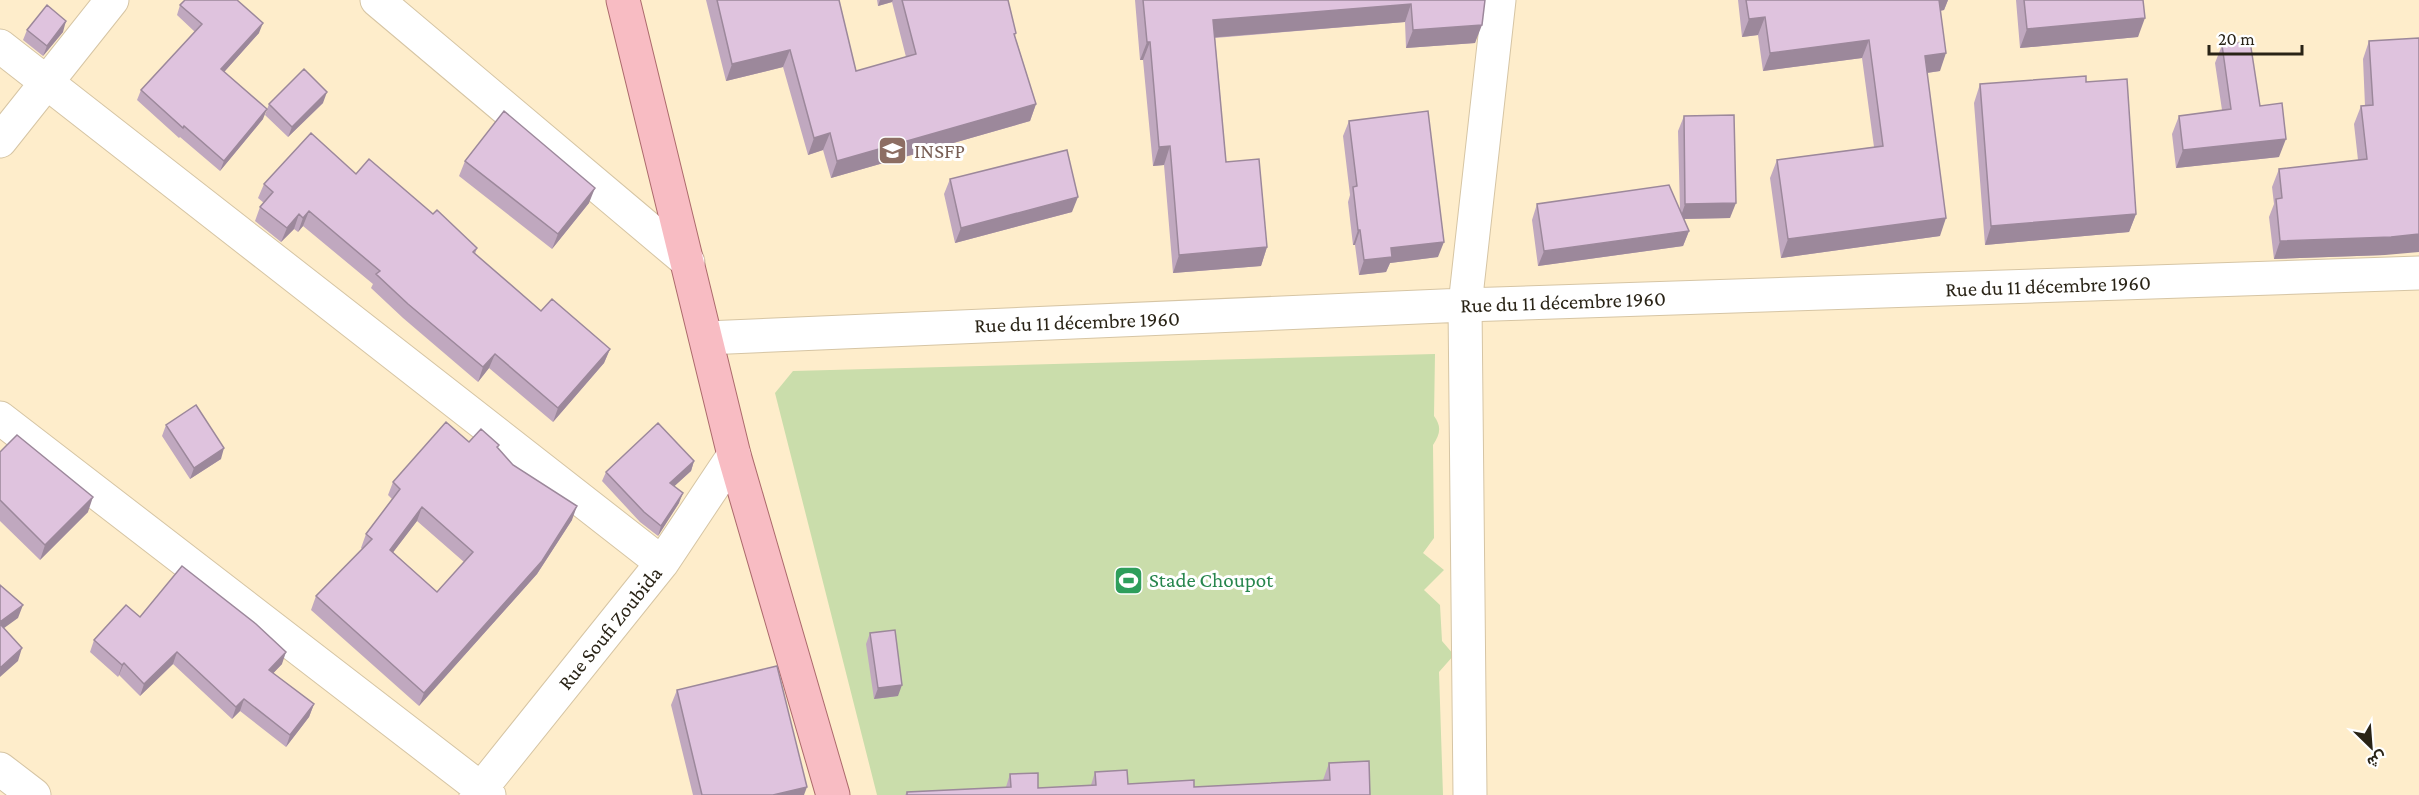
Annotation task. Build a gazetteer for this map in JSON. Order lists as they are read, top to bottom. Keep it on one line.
{"streets":{"street":["Rue du 11 décembre 1960","Rue Soufi Zoubida"]},"places":{"school or university":["INSFP"],"sports":["Stade Choupot"]},"scale_bar":"20 m","north":"bottom right"}
